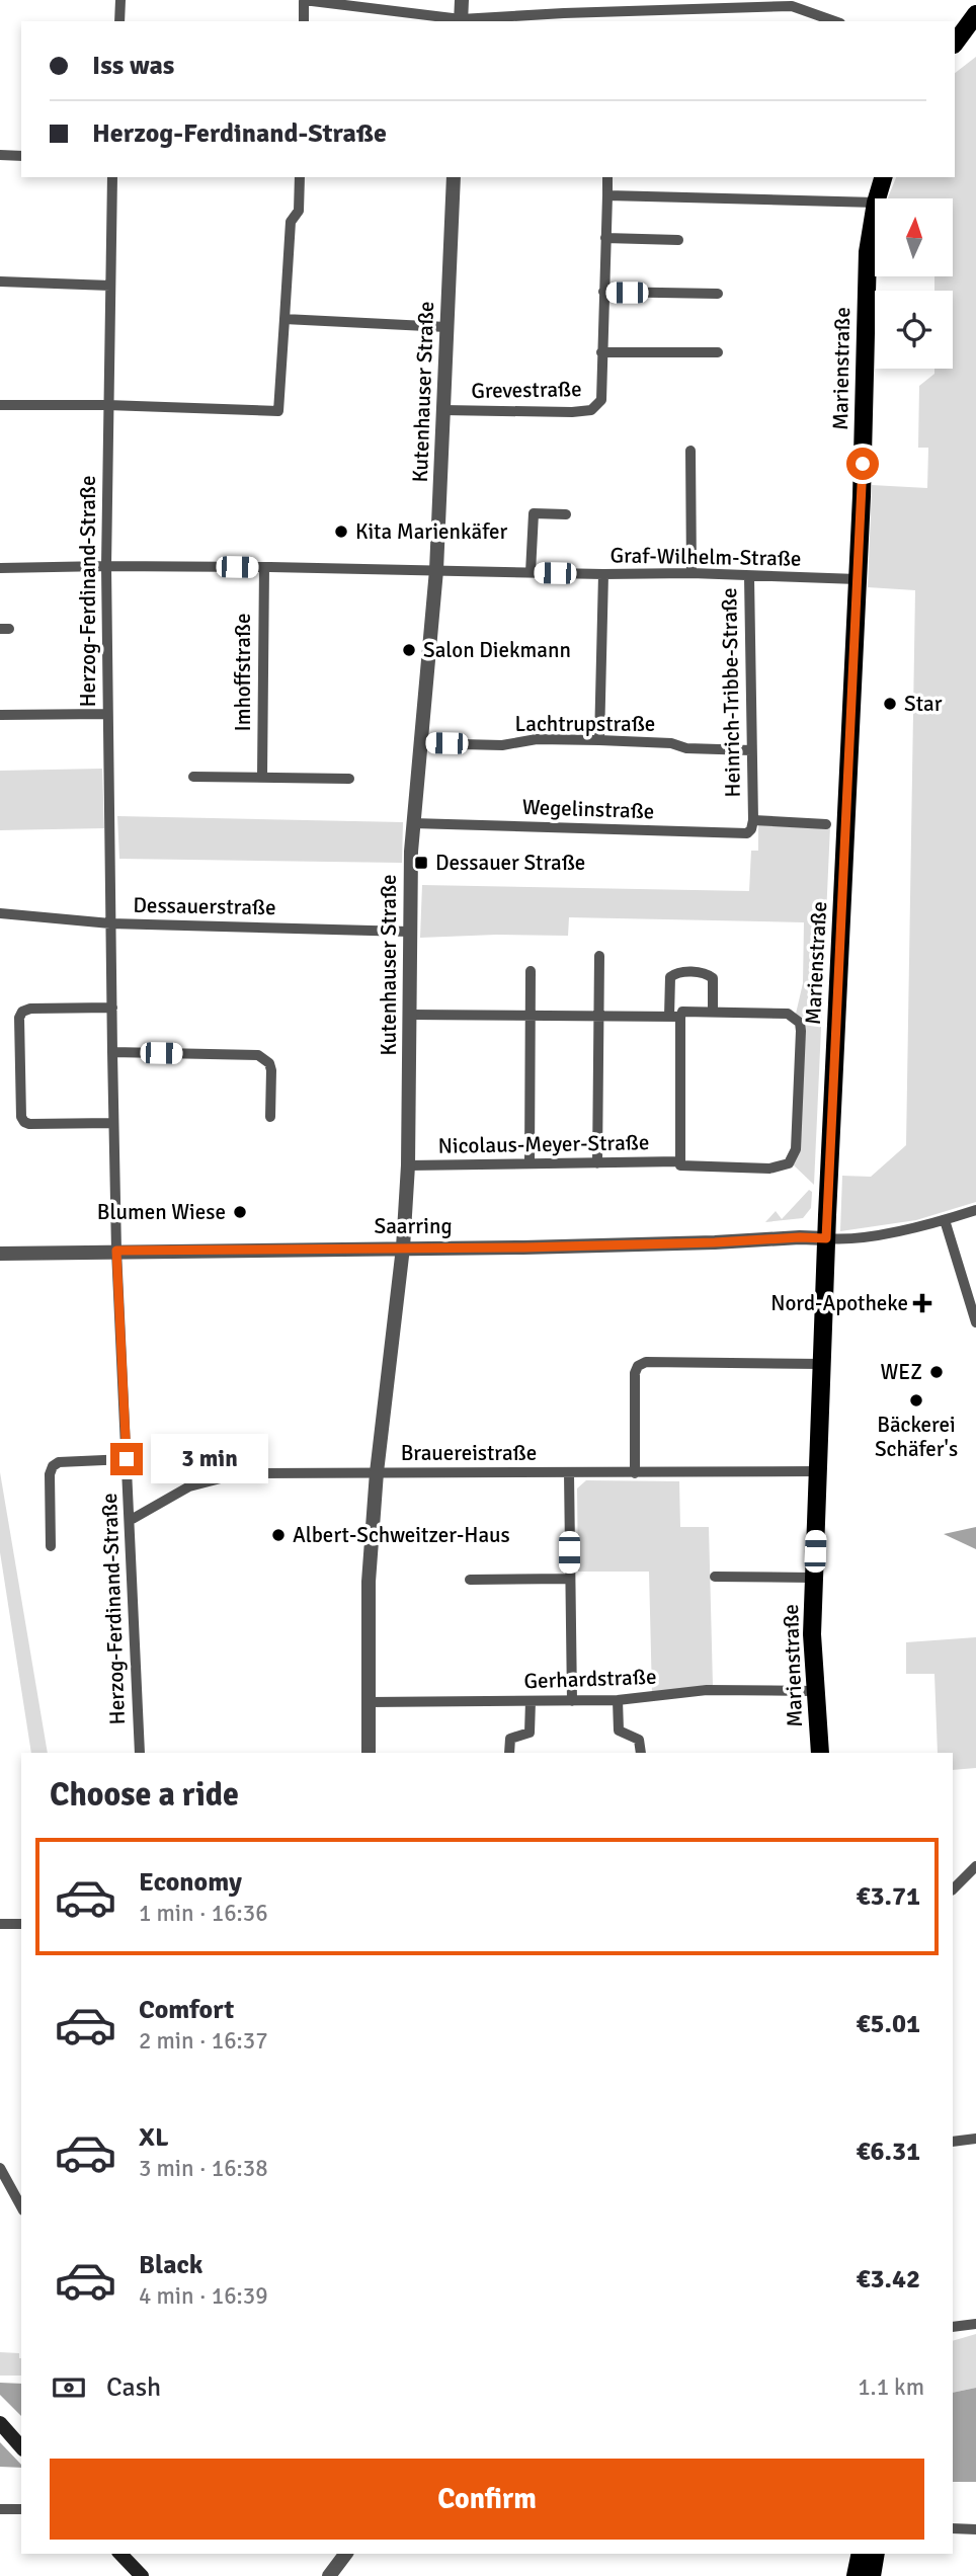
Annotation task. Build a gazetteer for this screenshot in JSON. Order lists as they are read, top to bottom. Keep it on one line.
{"streets":{"main road":["Marienstraße"],"street":["Grevestraße","Kutenhauser Straße","Graf-Wilhelm-Straße","Herzog-Ferdinand-Straße","Imhoffstraße","Heinrich-Tribbe-Straße","Lachtrupstraße","Wegelinstraße","Dessauerstraße","Nicolaus-Meyer-Straße","Saarring","Brauereistraße","Gerhardstraße"]},"crossings":[["Marienstraße","Graf-Wilhelm-Straße"],["Marienstraße","Saarring"],["Marienstraße","Brauereistraße"],["Marienstraße","Gerhardstraße"],["Grevestraße","Kutenhauser Straße"],["Kutenhauser Straße","Graf-Wilhelm-Straße"],["Kutenhauser Straße","Lachtrupstraße"],["Kutenhauser Straße","Wegelinstraße"],["Kutenhauser Straße","Dessauerstraße"],["Kutenhauser Straße","Nicolaus-Meyer-Straße"],["Kutenhauser Straße","Saarring"],["Kutenhauser Straße","Brauereistraße"],["Kutenhauser Straße","Gerhardstraße"],["Graf-Wilhelm-Straße","Herzog-Ferdinand-Straße"],["Graf-Wilhelm-Straße","Imhoffstraße"],["Graf-Wilhelm-Straße","Heinrich-Tribbe-Straße"],["Herzog-Ferdinand-Straße","Dessauerstraße"],["Herzog-Ferdinand-Straße","Saarring"],["Herzog-Ferdinand-Straße","Brauereistraße"],["Heinrich-Tribbe-Straße","Lachtrupstraße"],["Heinrich-Tribbe-Straße","Wegelinstraße"]],"places":{"other":["Kita Marienkäfer","Salon Diekmann","Star","Blumen Wiese","WEZ","Bäckerei Schäfer's","Albert-Schweitzer-Haus"],"transit":["Dessauer Straße"],"health":["Nord-Apotheke"]},"north":"top","page":{"banner":["Iss was","Herzog-Ferdinand-Straße"],"bubble":"3 min","heading":"Choose a ride","list":[{"name":"Economy","note":"1 min · 16:36","value":"€3.71"},{"name":"Comfort","note":"2 min · 16:37","value":"€5.01"},{"name":"XL","note":"3 min · 16:38","value":"€6.31"},{"name":"Black","note":"4 min · 16:39","value":"€3.42"}],"pay":["Cash","1.1 km"],"buttons":"Confirm"}}
